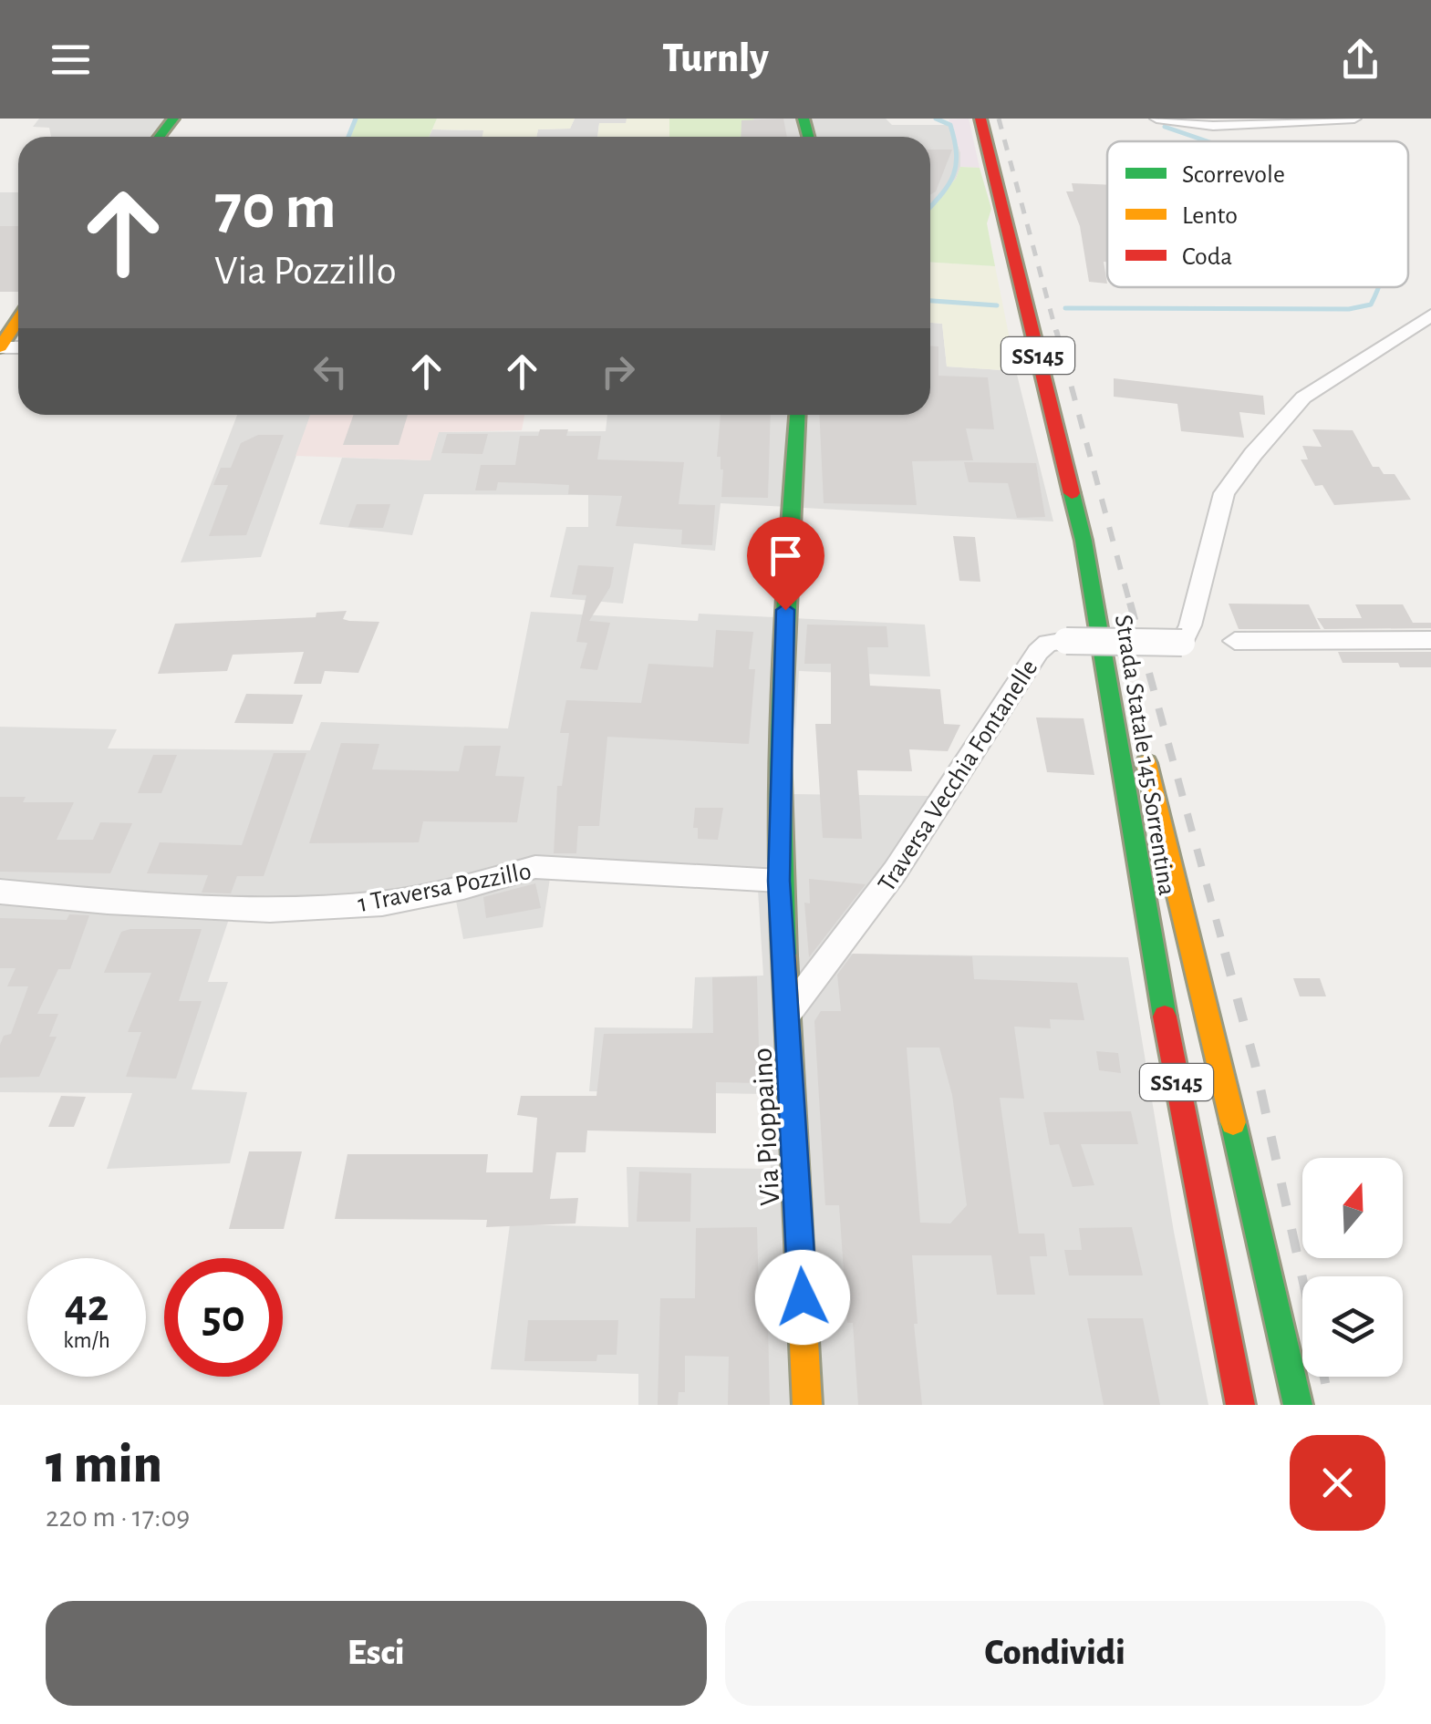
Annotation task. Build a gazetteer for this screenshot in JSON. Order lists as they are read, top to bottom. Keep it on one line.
{"streets":{"main road":["SS145","Strada Statale 145 Sorrentina","Via Pioppaino"],"street":["Traversa Vecchia Fontanelle","1 Traversa Pozzillo"]},"crossings":[["Traversa Vecchia Fontanelle","Via Pioppaino"],["1 Traversa Pozzillo","Via Pioppaino"]],"legend":["Scorrevole","Lento","Coda"],"north":"top","page":{"header":"Turnly","turn":["70 m","Via Pozzillo"],"speed":"42 km/h","limit":"50","heading":["1 min","220 m · 17:09"],"buttons":["Esci","Condividi"]}}
